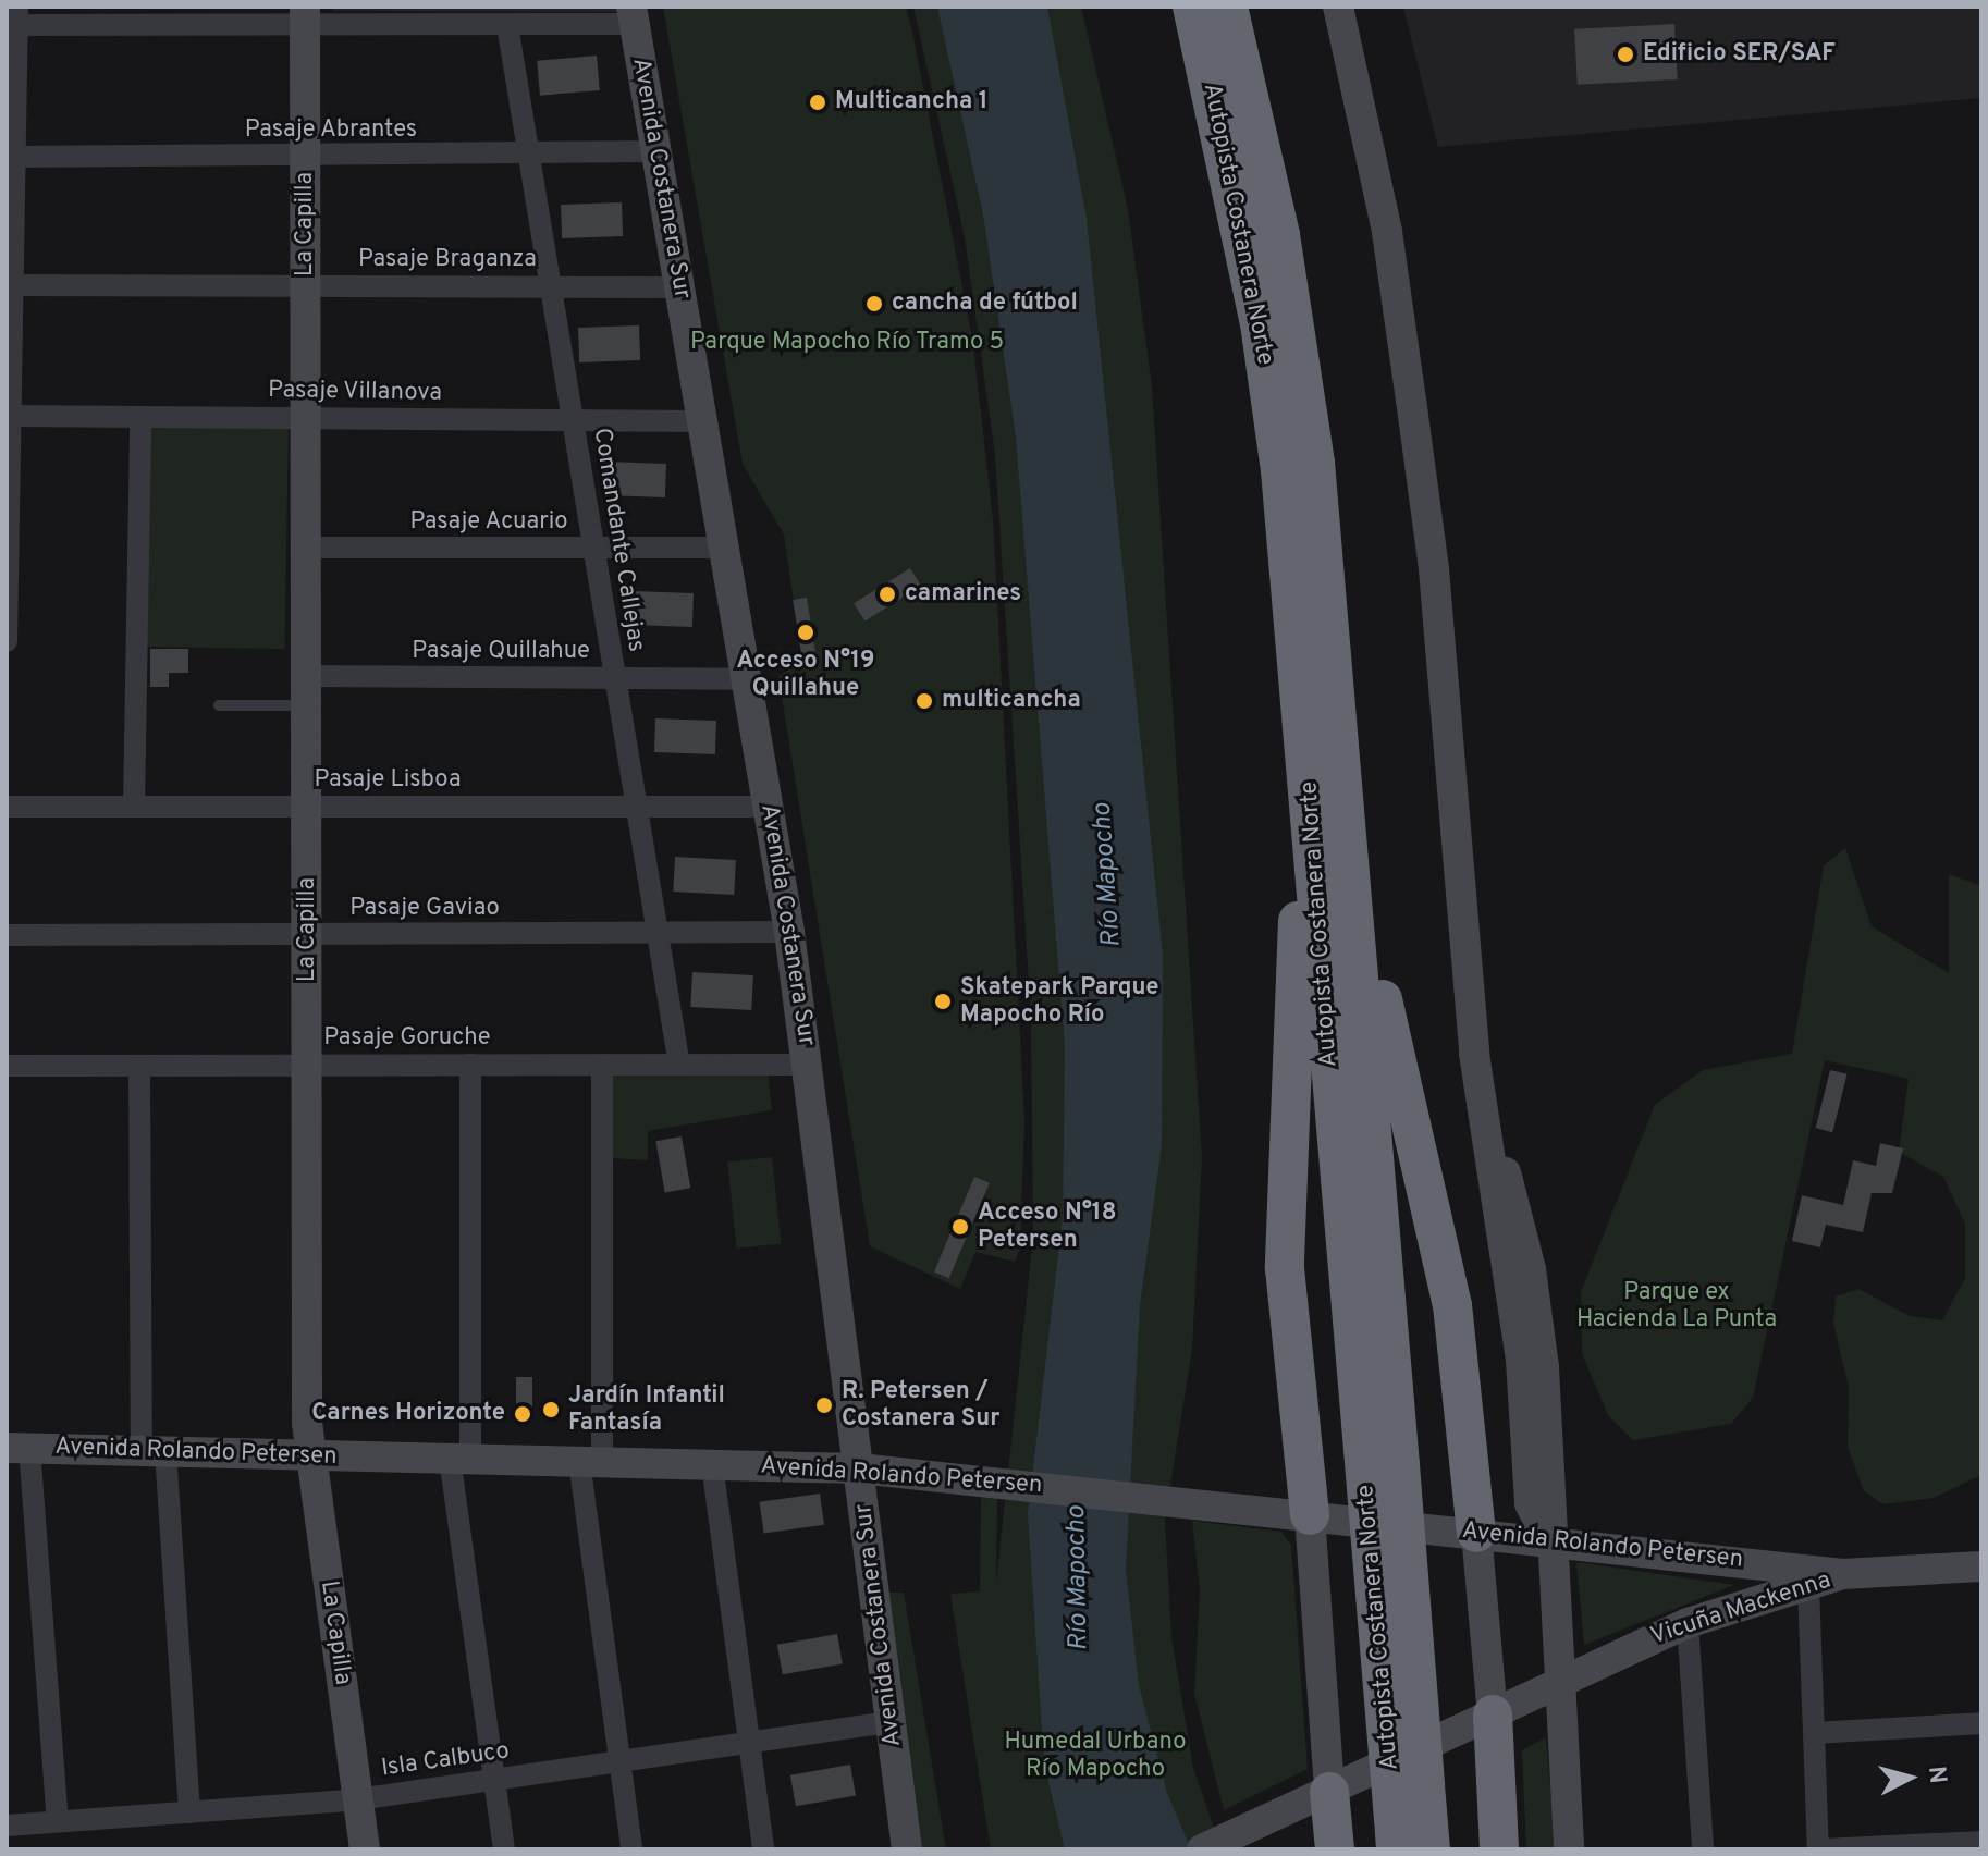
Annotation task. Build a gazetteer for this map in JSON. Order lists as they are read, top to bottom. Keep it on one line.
{"streets":{"highway":["Autopista Costanera Norte"],"street":["Pasaje Abrantes","Avenida Costanera Sur","La Capilla","Pasaje Braganza","Pasaje Villanova","Pasaje Acuario","Comandante Callejas","Pasaje Quillahue","Pasaje Lisboa","Pasaje Gaviao","Pasaje Goruche","Avenida Rolando Petersen","Vicuña Mackenna","Isla Calbuco"]},"crossings":[["Pasaje Abrantes","Avenida Costanera Sur"],["Pasaje Abrantes","La Capilla"],["Pasaje Abrantes","Comandante Callejas"],["Avenida Costanera Sur","Pasaje Braganza"],["Avenida Costanera Sur","Pasaje Villanova"],["Avenida Costanera Sur","Pasaje Acuario"],["Avenida Costanera Sur","Pasaje Quillahue"],["Avenida Costanera Sur","Pasaje Lisboa"],["Avenida Costanera Sur","Pasaje Gaviao"],["Avenida Costanera Sur","Pasaje Goruche"],["Avenida Costanera Sur","Avenida Rolando Petersen"],["Avenida Costanera Sur","Isla Calbuco"],["La Capilla","Pasaje Braganza"],["La Capilla","Pasaje Villanova"],["La Capilla","Pasaje Acuario"],["La Capilla","Pasaje Quillahue"],["La Capilla","Pasaje Lisboa"],["La Capilla","Pasaje Gaviao"],["La Capilla","Pasaje Goruche"],["La Capilla","Avenida Rolando Petersen"],["La Capilla","Isla Calbuco"],["Pasaje Braganza","Comandante Callejas"],["Pasaje Villanova","Comandante Callejas"],["Pasaje Acuario","Comandante Callejas"],["Comandante Callejas","Pasaje Quillahue"],["Comandante Callejas","Pasaje Lisboa"],["Comandante Callejas","Pasaje Gaviao"],["Comandante Callejas","Pasaje Goruche"],["Avenida Rolando Petersen","Vicuña Mackenna"]],"water":["Río Mapocho"],"parks":["Parque Mapocho Río Tramo 5","Parque ex Hacienda La Punta","Humedal Urbano Río Mapocho"],"places":["Edificio SER/SAF","Multicancha 1","cancha de fútbol","camarines","Acceso N°19 Quillahue","multicancha","Skatepark Parque Mapocho Río","Acceso N°18 Petersen","R. Petersen / Costanera Sur","Jardín Infantil Fantasía","Carnes Horizonte"],"north":"right"}
